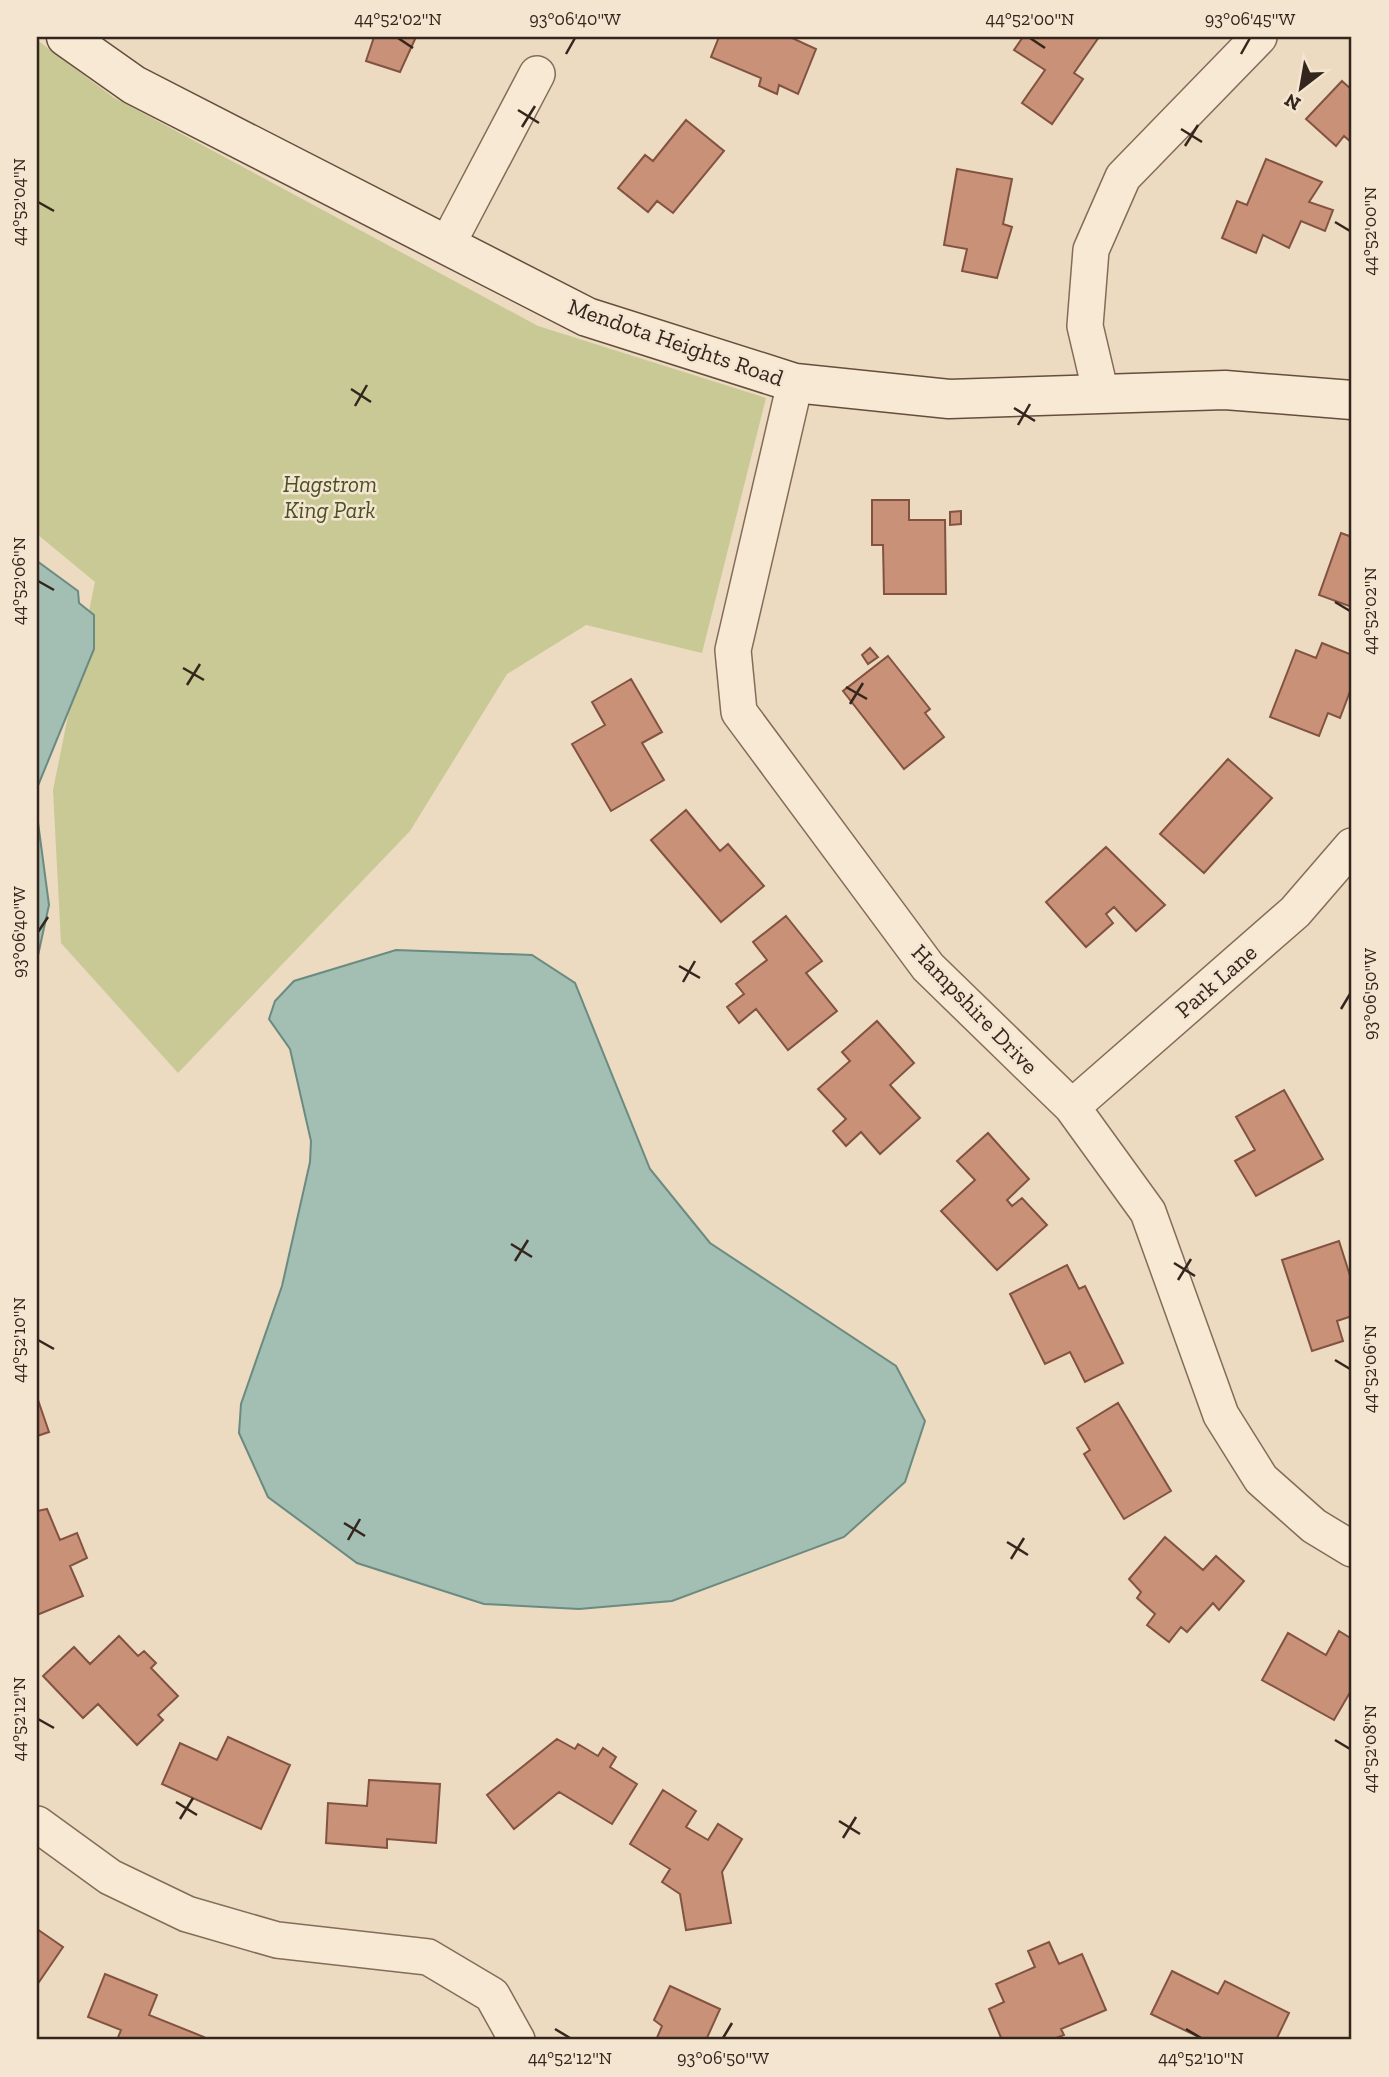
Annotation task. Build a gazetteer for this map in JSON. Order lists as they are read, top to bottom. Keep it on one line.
{"streets":{"street":["Mendota Heights Road","Park Lane","Hampshire Drive"]},"crossings":[["Mendota Heights Road","Hampshire Drive"],["Park Lane","Hampshire Drive"]],"parks":["Hagstrom King Park"],"north":"bottom left","coordinates":["44°52'02\"N","93°06'40\"W","44°52'00\"N","93°06'45\"W","44°52'04\"N","44°52'06\"N","93°06'50\"W","44°52'10\"N","44°52'12\"N","44°52'08\"N"]}
